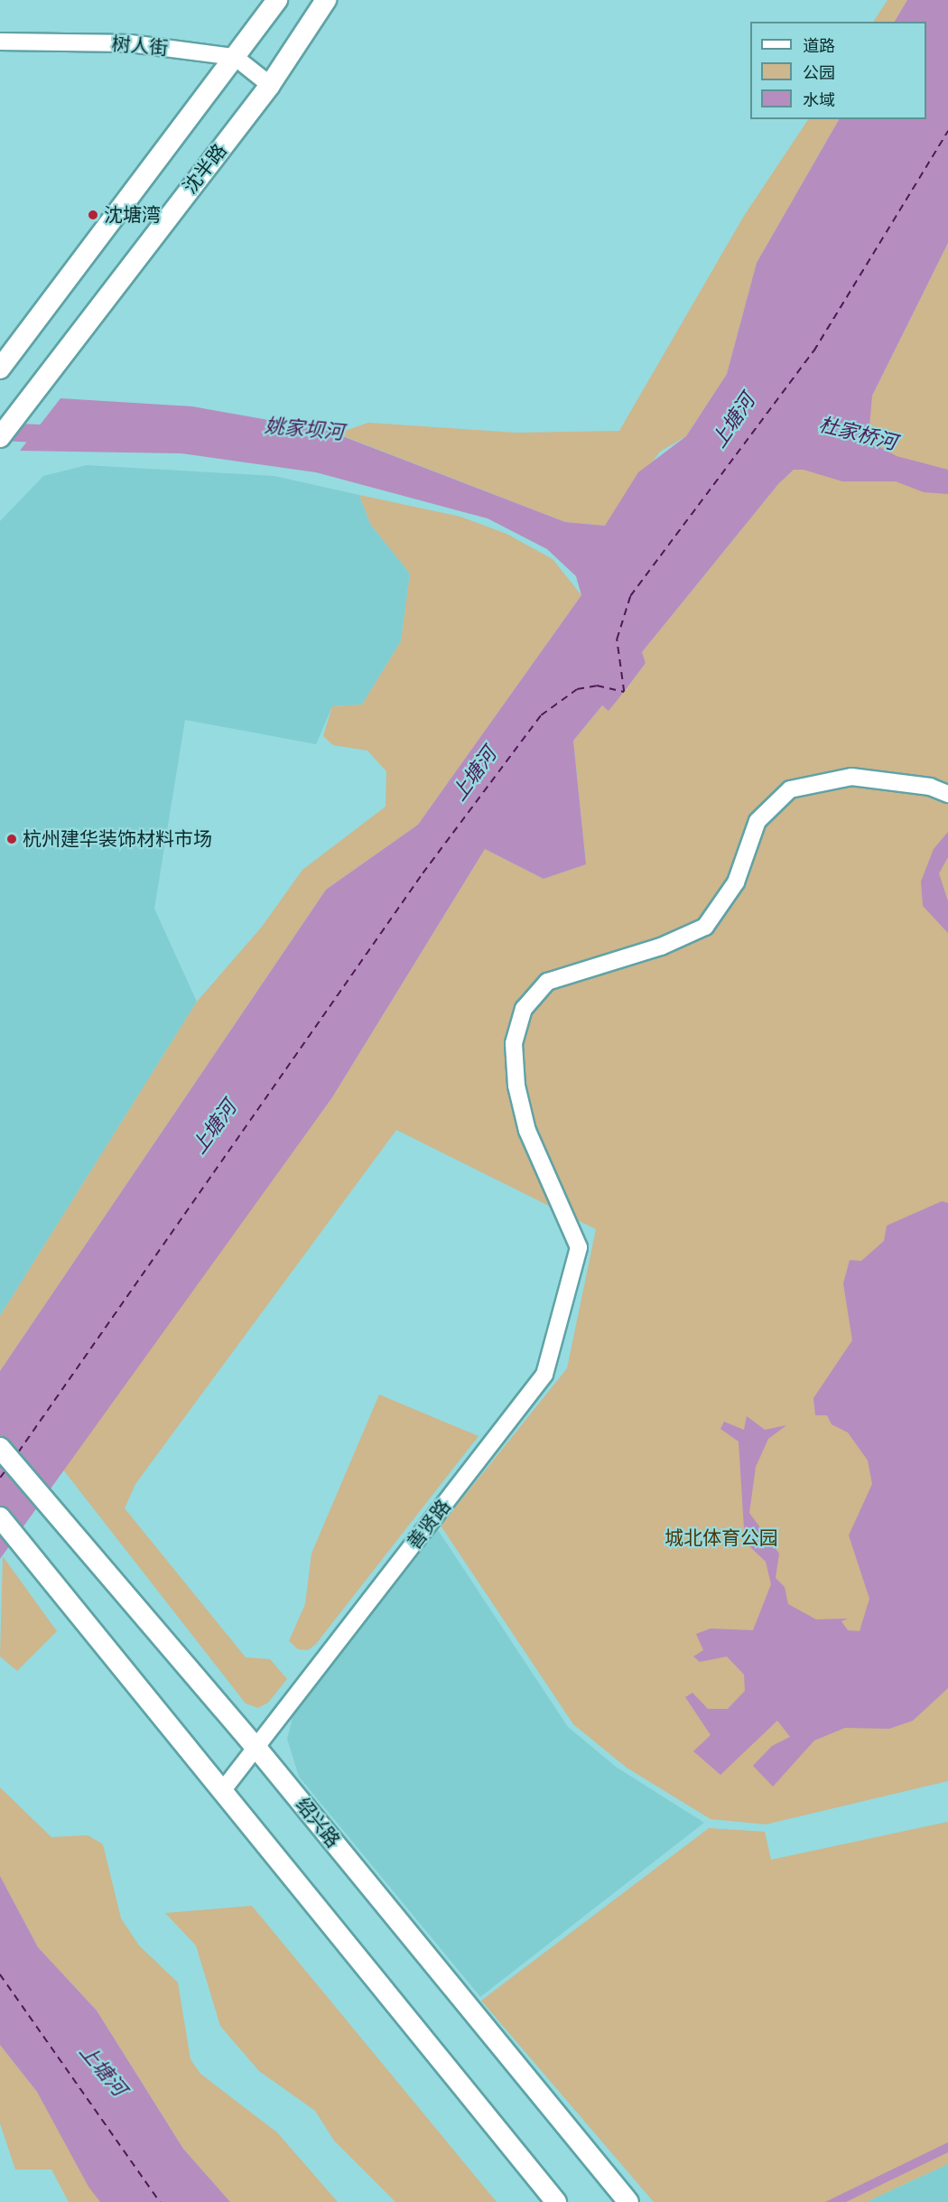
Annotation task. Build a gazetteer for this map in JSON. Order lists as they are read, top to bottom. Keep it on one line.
{"streets":{"main road":["沈半路","绍兴路"],"street":["树人街","善贤路"]},"crossings":[["善贤路","绍兴路"]],"water":["上塘河","姚家坝河","杜家桥河"],"parks":["城北体育公园"],"places":["沈塘湾","杭州建华装饰材料市场"],"legend":["道路","公园","水域"]}
